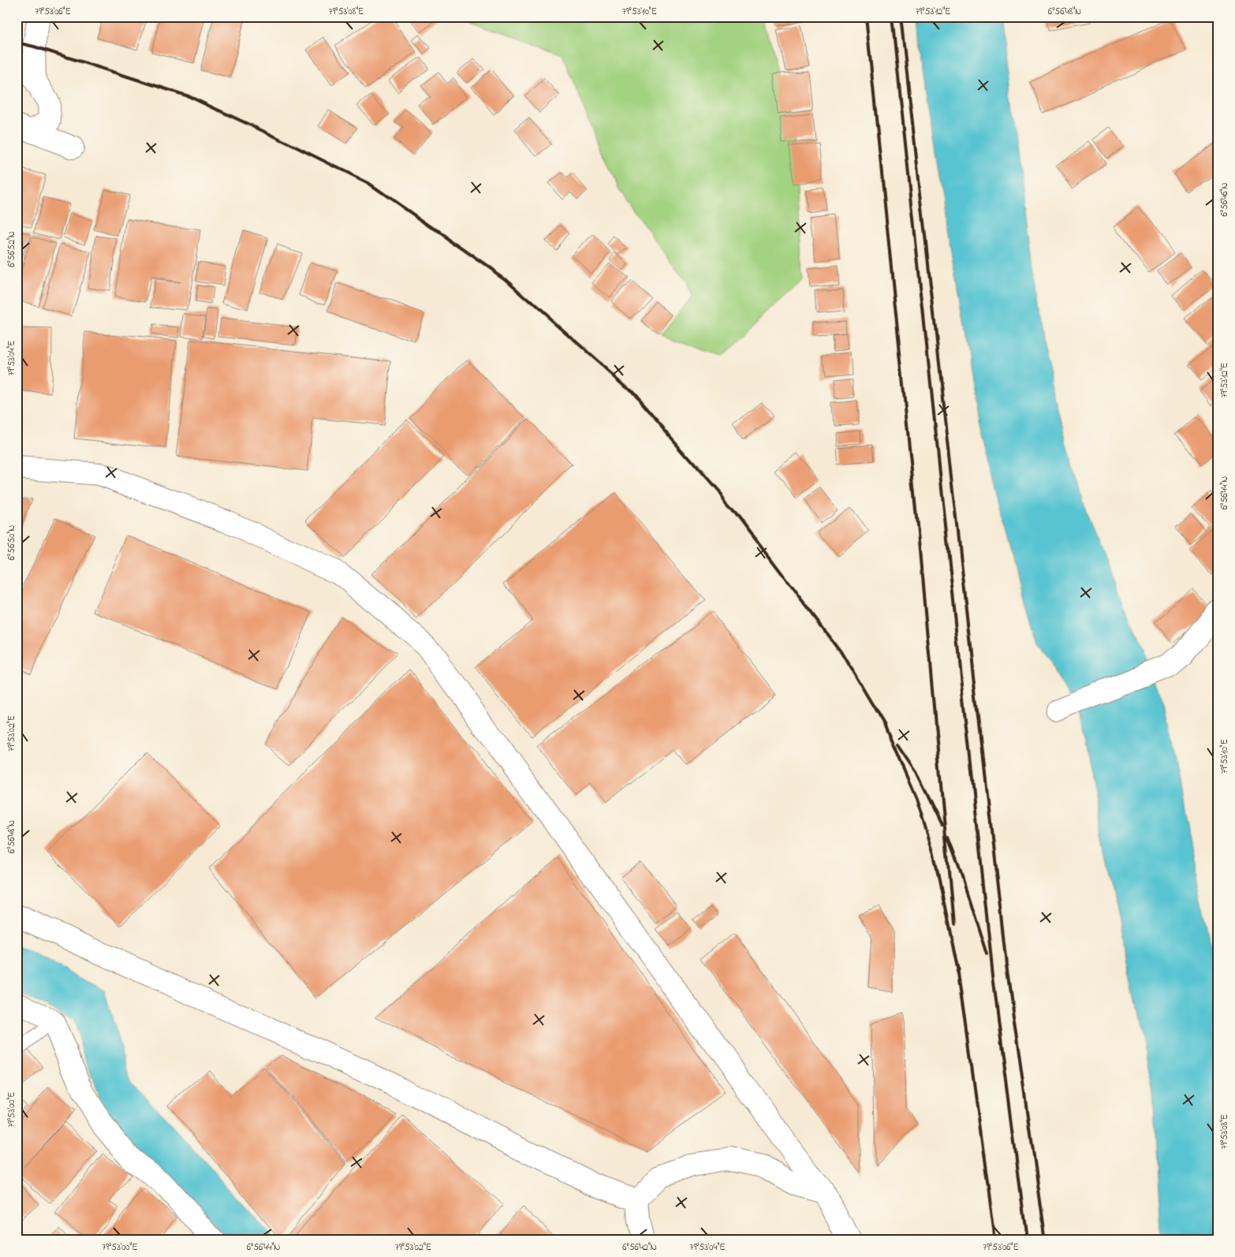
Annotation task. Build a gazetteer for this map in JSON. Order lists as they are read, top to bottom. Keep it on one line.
{"coordinates":["79°53'06\"E","79°53'08\"E","79°53'10\"E","79°53'12\"E","6°56'48\"N","6°56'46\"N","6°56'52\"N","79°53'04\"E","6°56'44\"N","6°56'50\"N","79°53'02\"E","79°53'00\"E","6°56'42\"N"]}
